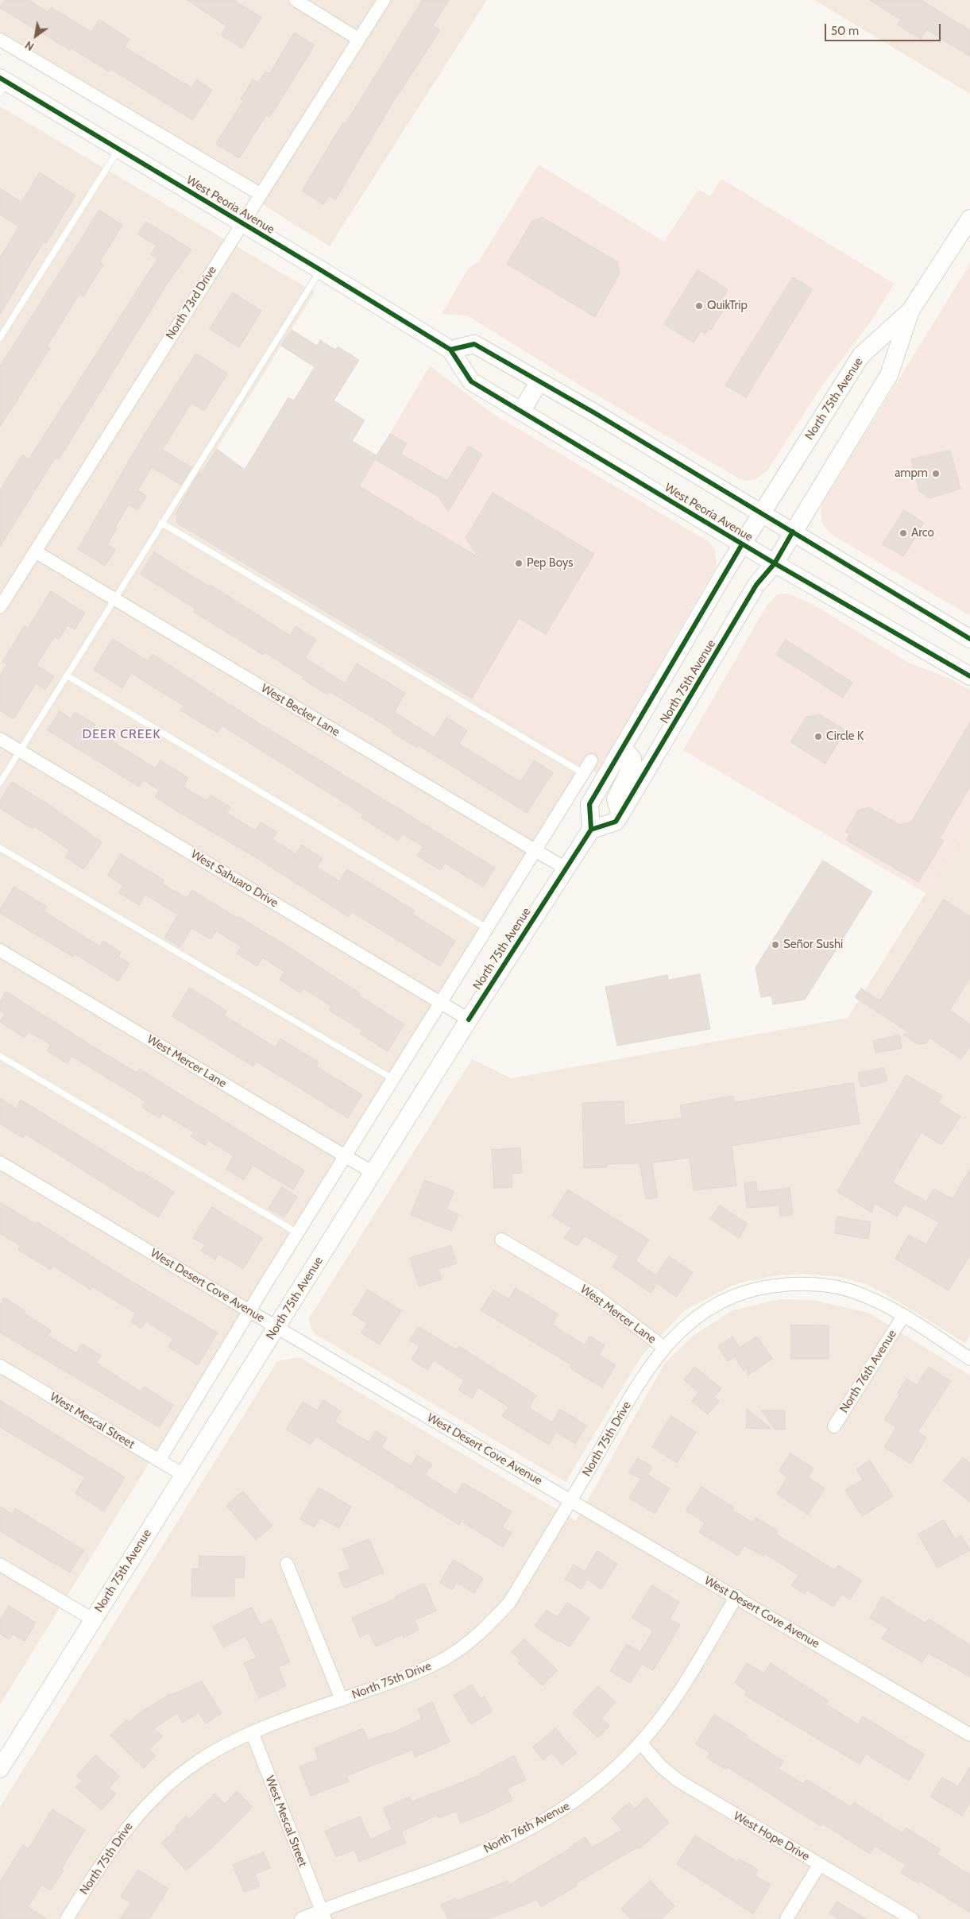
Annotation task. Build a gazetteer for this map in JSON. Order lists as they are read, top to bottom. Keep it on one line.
{"streets":{"main road":["West Peoria Avenue","North 75th Avenue"],"street":["North 73rd Drive","West Becker Lane","West Sahuaro Drive","West Mercer Lane","West Desert Cove Avenue","North 76th Avenue","West Mescal Street","North 75th Drive","West Hope Drive"]},"crossings":[["West Peoria Avenue","North 73rd Drive"],["West Peoria Avenue","North 75th Avenue"],["North 73rd Drive","West Becker Lane"],["North 75th Avenue","West Becker Lane"],["North 75th Avenue","West Sahuaro Drive"],["North 75th Avenue","West Mercer Lane"],["North 75th Avenue","West Desert Cove Avenue"],["North 75th Avenue","West Mescal Street"],["West Mercer Lane","North 76th Avenue"],["West Mercer Lane","North 75th Drive"],["West Desert Cove Avenue","North 76th Avenue"],["West Desert Cove Avenue","North 75th Drive"],["North 76th Avenue","West Mescal Street"],["North 76th Avenue","West Hope Drive"],["West Mescal Street","North 75th Drive"]],"districts":["DEER CREEK"],"places":["QuikTrip","ampm","Arco","Pep Boys","Circle K","Señor Sushi"],"scale_bar":"50 m","north":"bottom left"}
